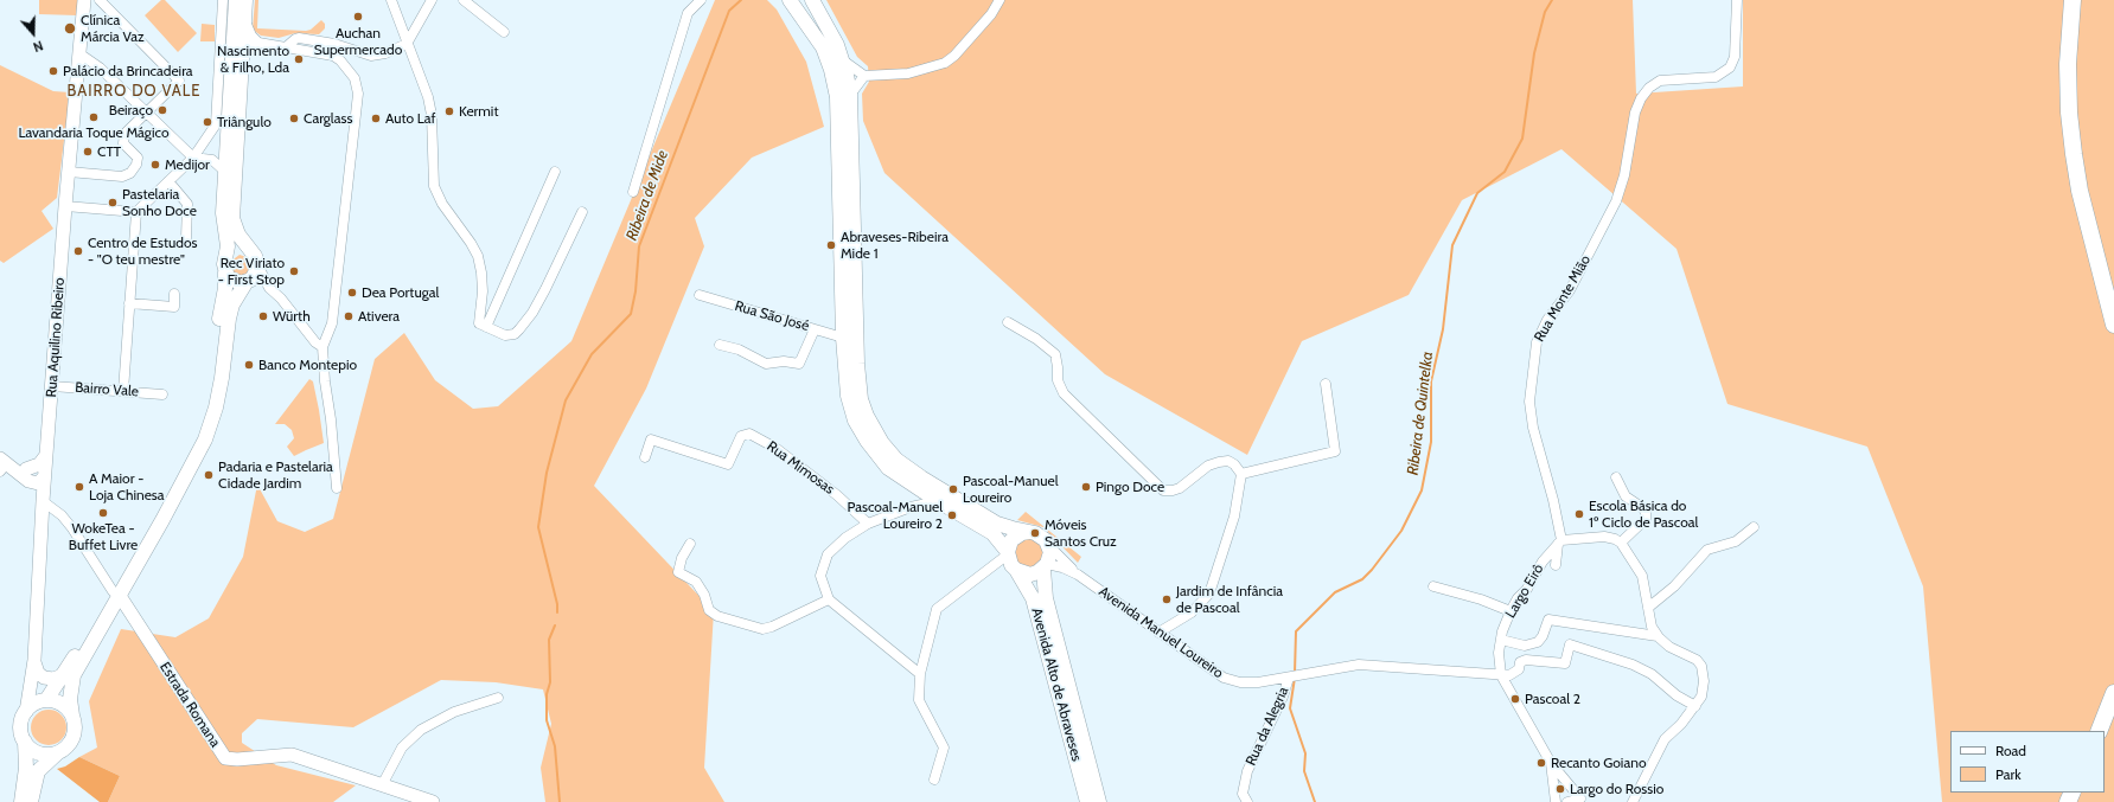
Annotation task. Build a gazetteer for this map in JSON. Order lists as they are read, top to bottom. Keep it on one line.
{"streets":{"main road":["Avenida Alto de Abraveses"],"street":["Rua Monte Mião","Rua São José","Rua Aquilino Ribeiro","Bairro Vale","Rua Mimosas","Largo Eirô","Avenida Manuel Loureiro","Estrada Romana","Rua da Alegria"]},"crossings":[["Rua Monte Mião","Largo Eirô"],["Rua São José","Avenida Alto de Abraveses"],["Rua Aquilino Ribeiro","Bairro Vale"],["Largo Eirô","Avenida Manuel Loureiro"],["Avenida Manuel Loureiro","Avenida Alto de Abraveses"],["Avenida Manuel Loureiro","Rua da Alegria"]],"districts":["BAIRRO DO VALE"],"water":["Ribeira de Mide","Ribeira de Quintelka"],"places":["Auchan Supermercado","Clínica Márcia Vaz","Nascimento & Filho, Lda","Palácio da Brincadeira","Beiraço","Kermit","Lavandaria Toque Mágico","Carglass","Auto Laf","Triângulo","CTT","Medijor","Pastelaria Sonho Doce","Abraveses-Ribeira Mide 1","Centro de Estudos - \"O teu mestre\"","Rec Viriato - First Stop","Dea Portugal","Würth","Ativera","Banco Montepio","Padaria e Pastelaria Cidade Jardim","A Maior - Loja Chinesa","Pingo Doce","Pascoal-Manuel Loureiro","WokeTea - Buffet Livre","Escola Básica do 1º Ciclo de Pascoal","Pascoal-Manuel Loureiro 2","Móveis Santos Cruz","Jardim de Infância de Pascoal","Pascoal 2","Recanto Goiano","Largo do Rossio"],"legend":["Road","Park"],"north":"bottom"}
